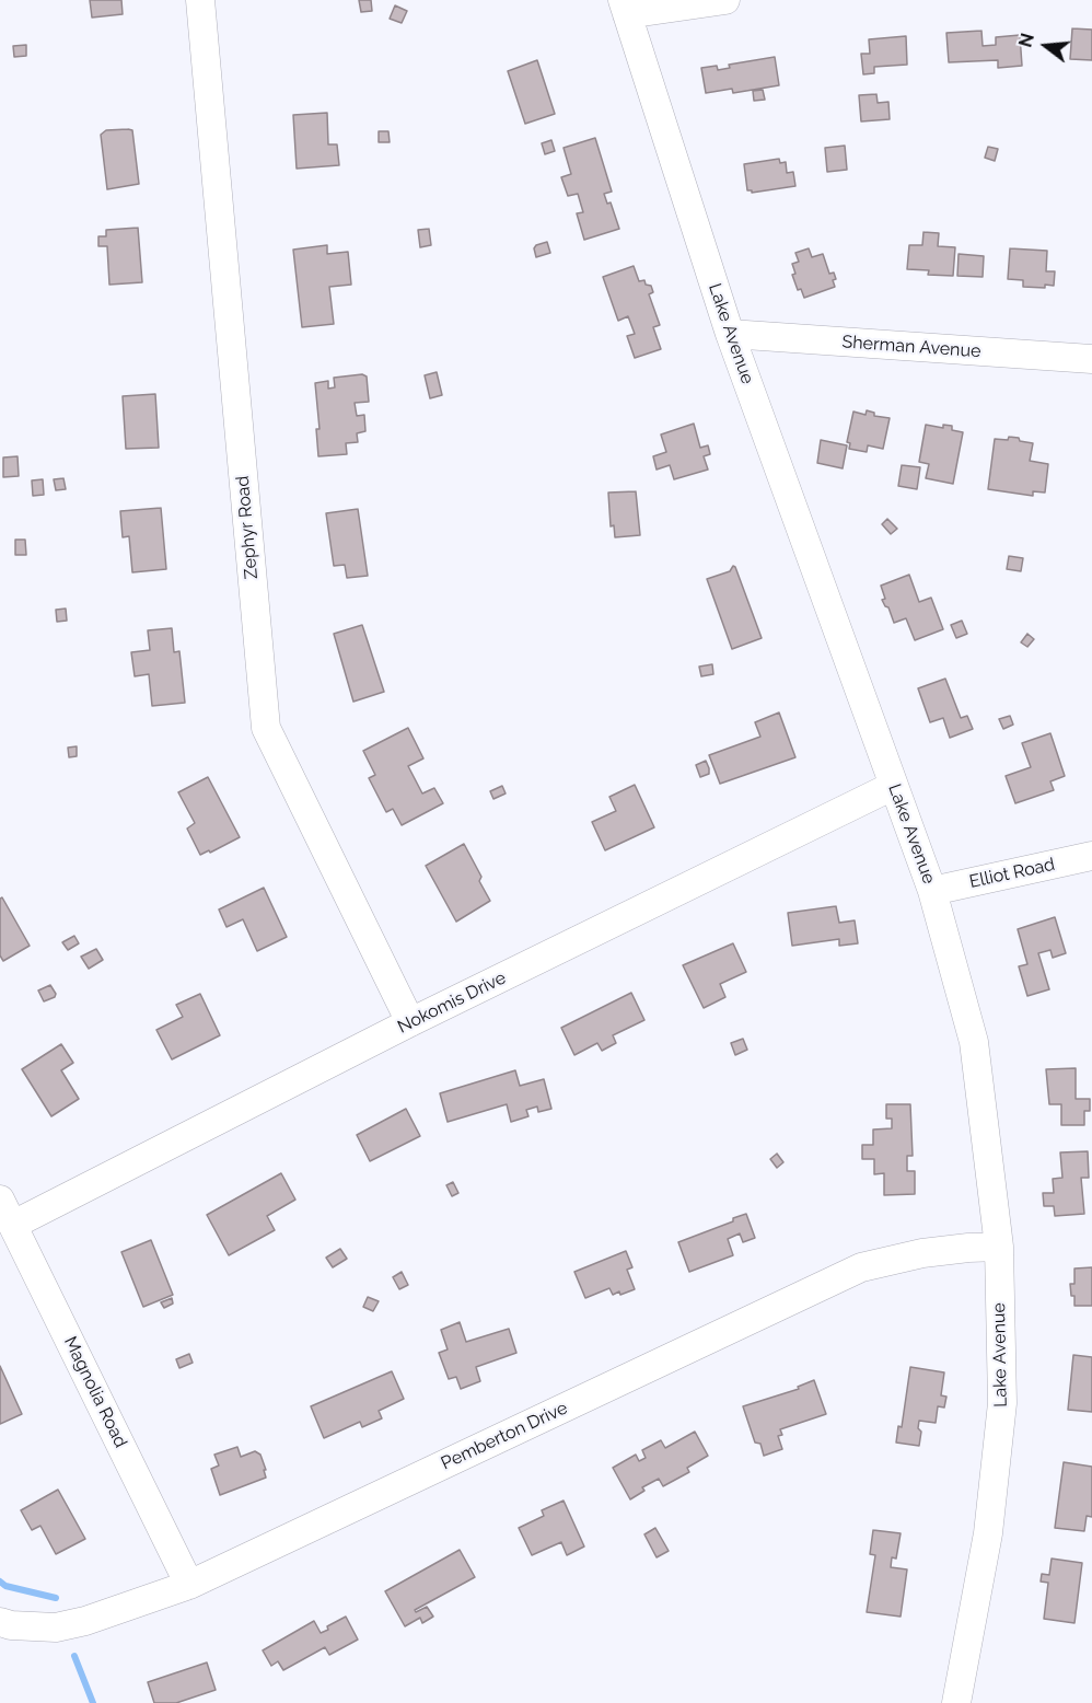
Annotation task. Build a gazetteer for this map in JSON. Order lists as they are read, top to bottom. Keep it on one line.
{"streets":{"street":["Lake Avenue","Sherman Avenue","Zephyr Road","Elliot Road","Nokomis Drive","Magnolia Road","Pemberton Drive"]},"crossings":[["Lake Avenue","Sherman Avenue"],["Lake Avenue","Elliot Road"],["Lake Avenue","Nokomis Drive"],["Lake Avenue","Pemberton Drive"],["Zephyr Road","Nokomis Drive"],["Nokomis Drive","Magnolia Road"],["Magnolia Road","Pemberton Drive"]],"north":"left"}
